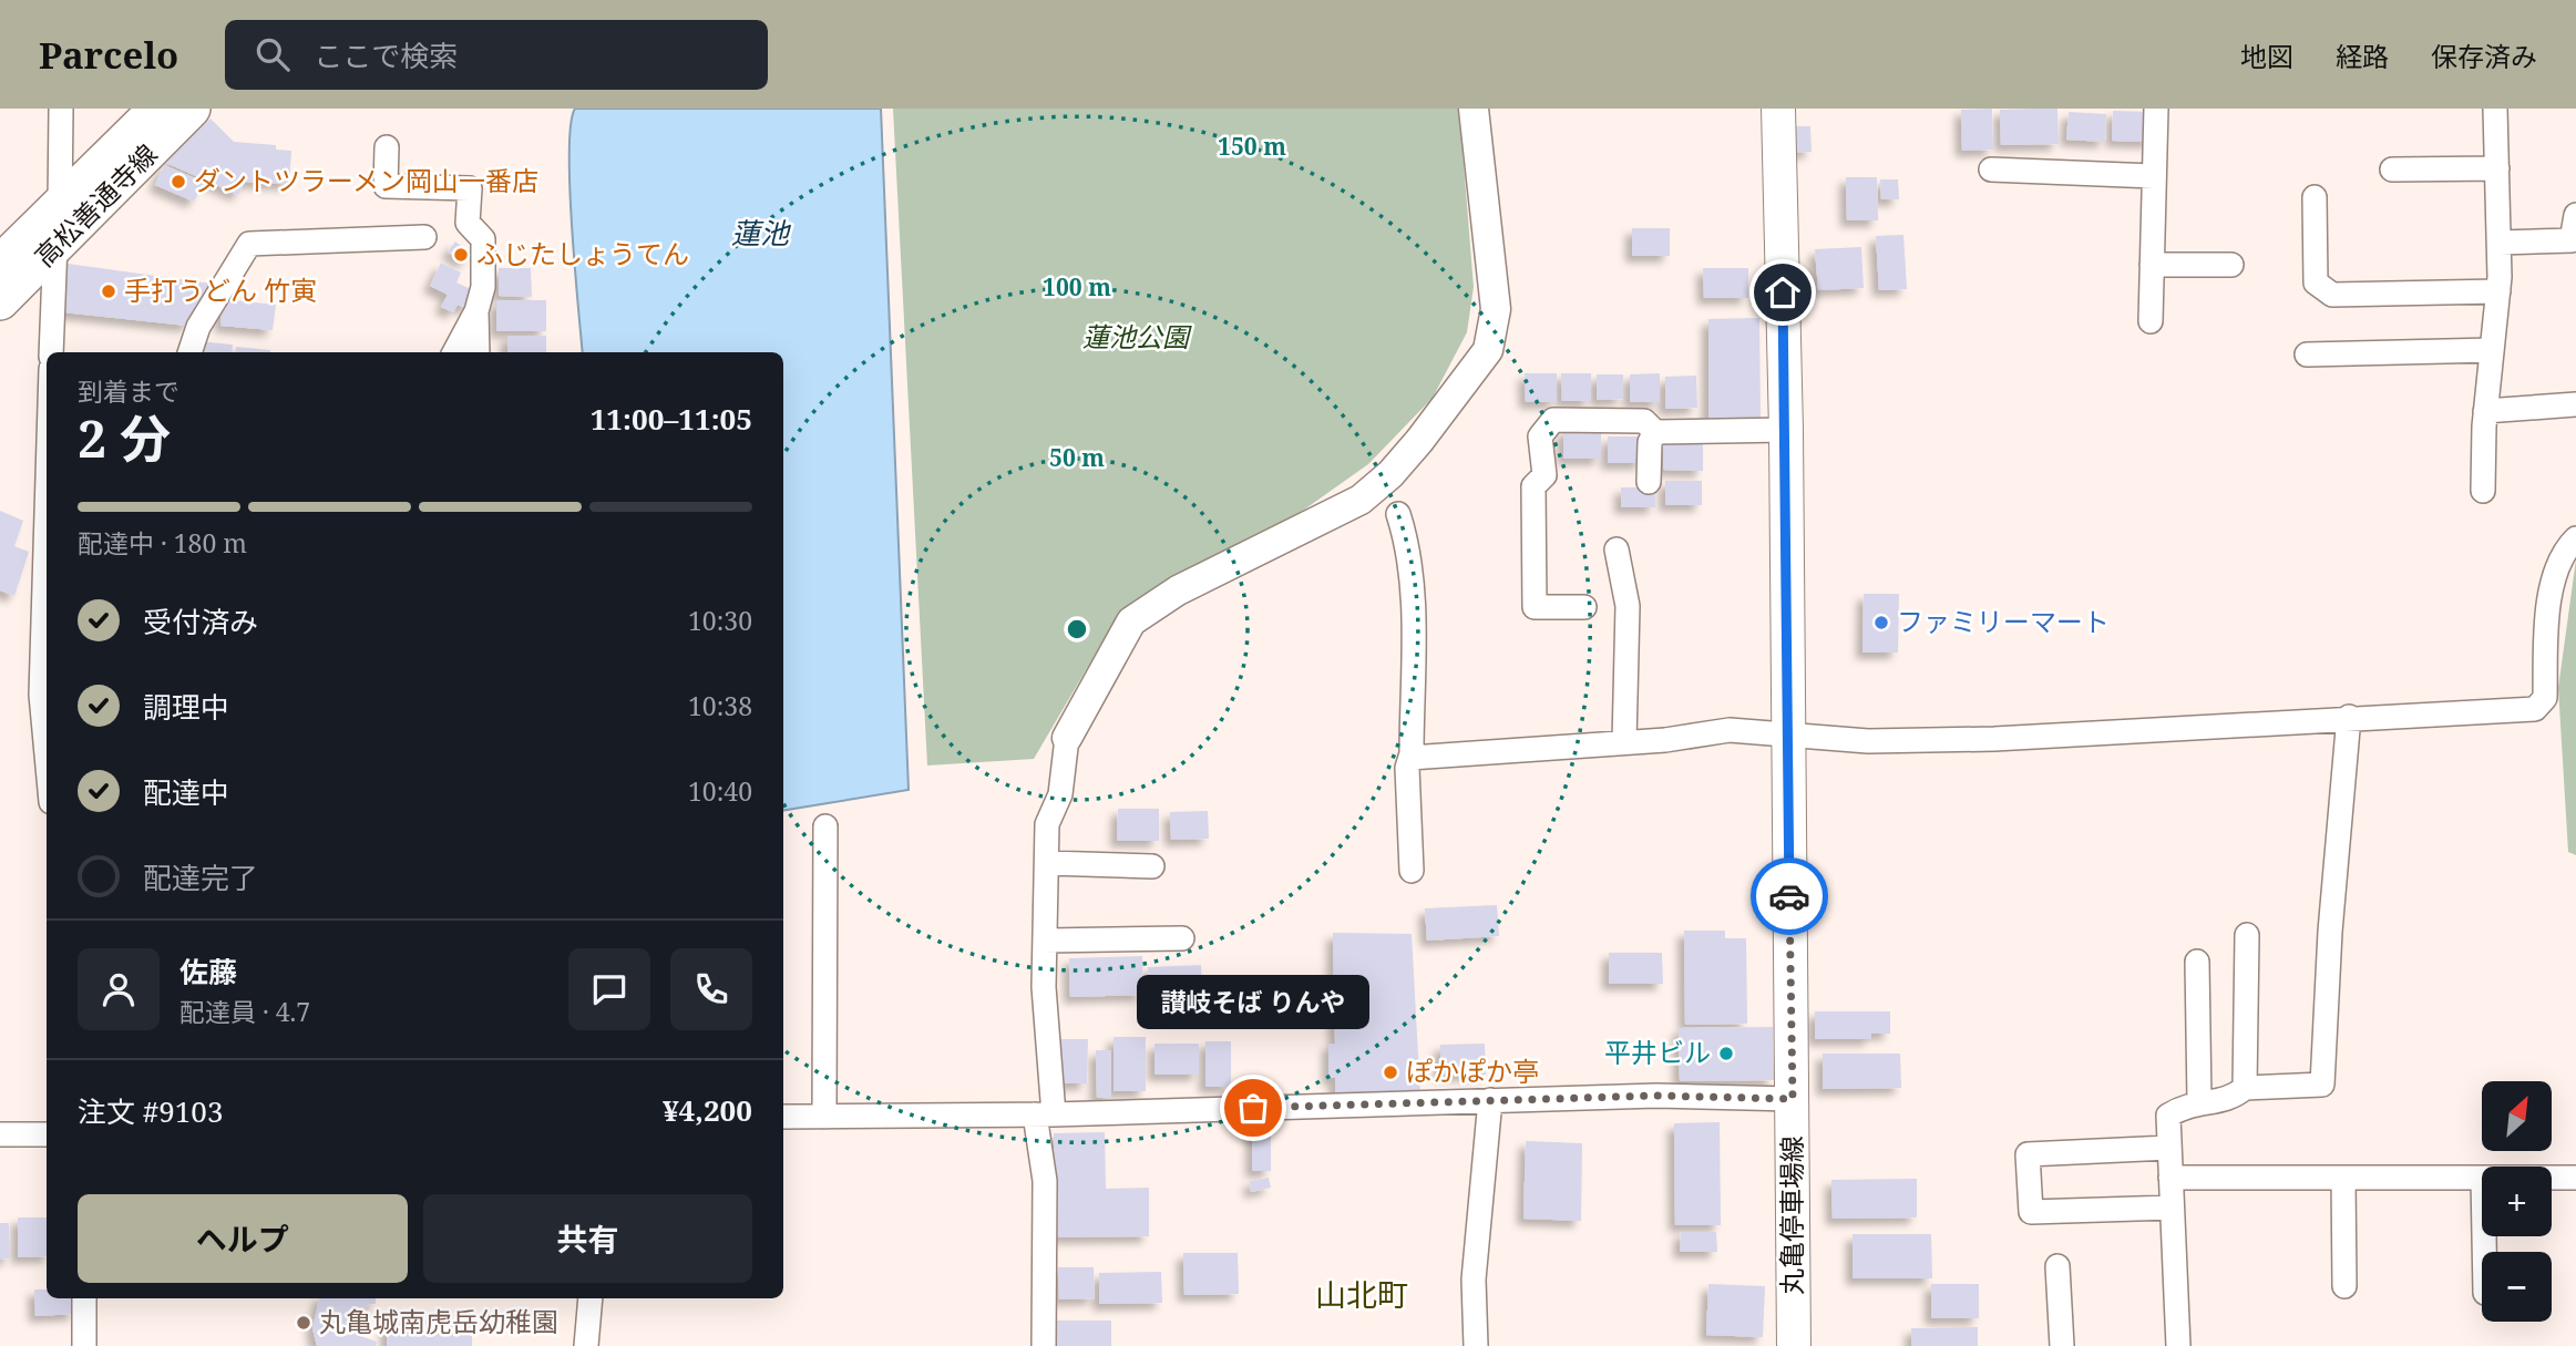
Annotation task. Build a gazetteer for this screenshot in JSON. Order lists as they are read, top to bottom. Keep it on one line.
{"streets":{"main road":["高松善通寺線","丸亀停車場線"]},"districts":["山北町"],"water":["蓮池"],"parks":["蓮池公園"],"places":["ダントツラーメン岡山一番店","ふじたしょうてん","手打うどん 竹寅","ファミリーマート","平井ビル","ぽかぽか亭","讃岐そば りんや","丸亀城南虎岳幼稚園"],"north":"top right","page":{"header":"Parcelo","search":"ここで検索","nav":["地図","経路","保存済み"],"heading":["2 分","到着まで","11:00–11:05"],"panel":["佐藤","配達員 · 4.7","注文 #9103","¥4,200"],"bar":"配達中 · 180 m","list":[["受付済み","10:30"],["調理中","10:38"],["配達中","10:40"],"配達完了"],"bubble":"讃岐そば りんや","map_buttons":["+","−"],"buttons":["ヘルプ","共有"]},"rings":["150 m","100 m","50 m"]}
